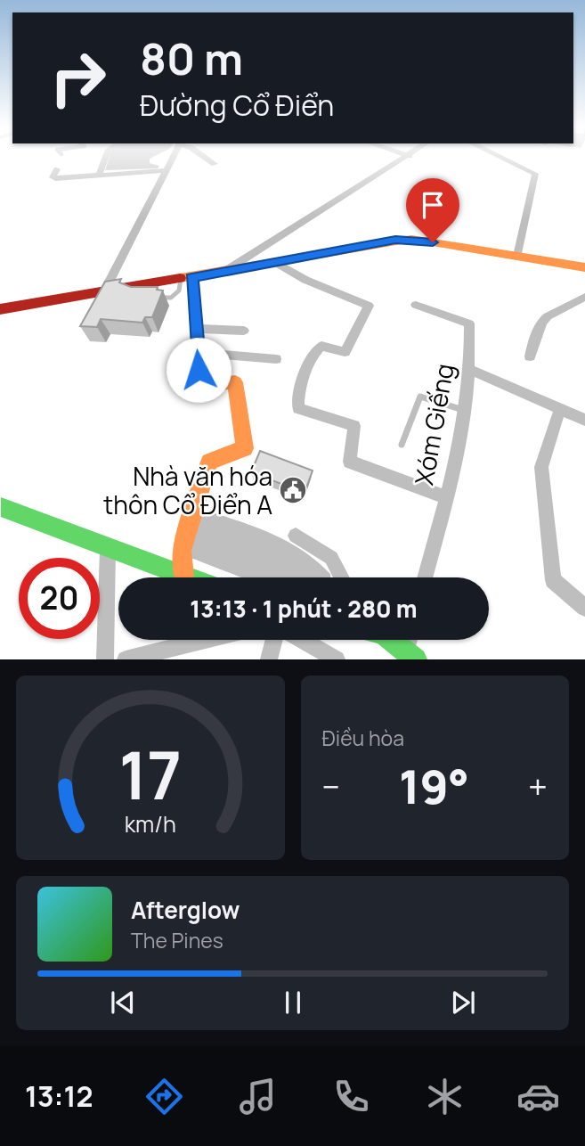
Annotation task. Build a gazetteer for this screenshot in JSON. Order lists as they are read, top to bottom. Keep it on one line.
{"streets":{"street":["Xóm Giếng"]},"places":{"public building":["Nhà văn hóa thôn Cổ Điển A"]},"page":{"turn":["80 m","Đường Cổ Điển"],"limit":"20","trip":"13:13 · 1 phút · 280 m","tile":"Điều hòa","heat":["−","19°","+"],"song":["Afterglow","The Pines"],"tabs":"13:12","gauge":["17","km/h"]}}
